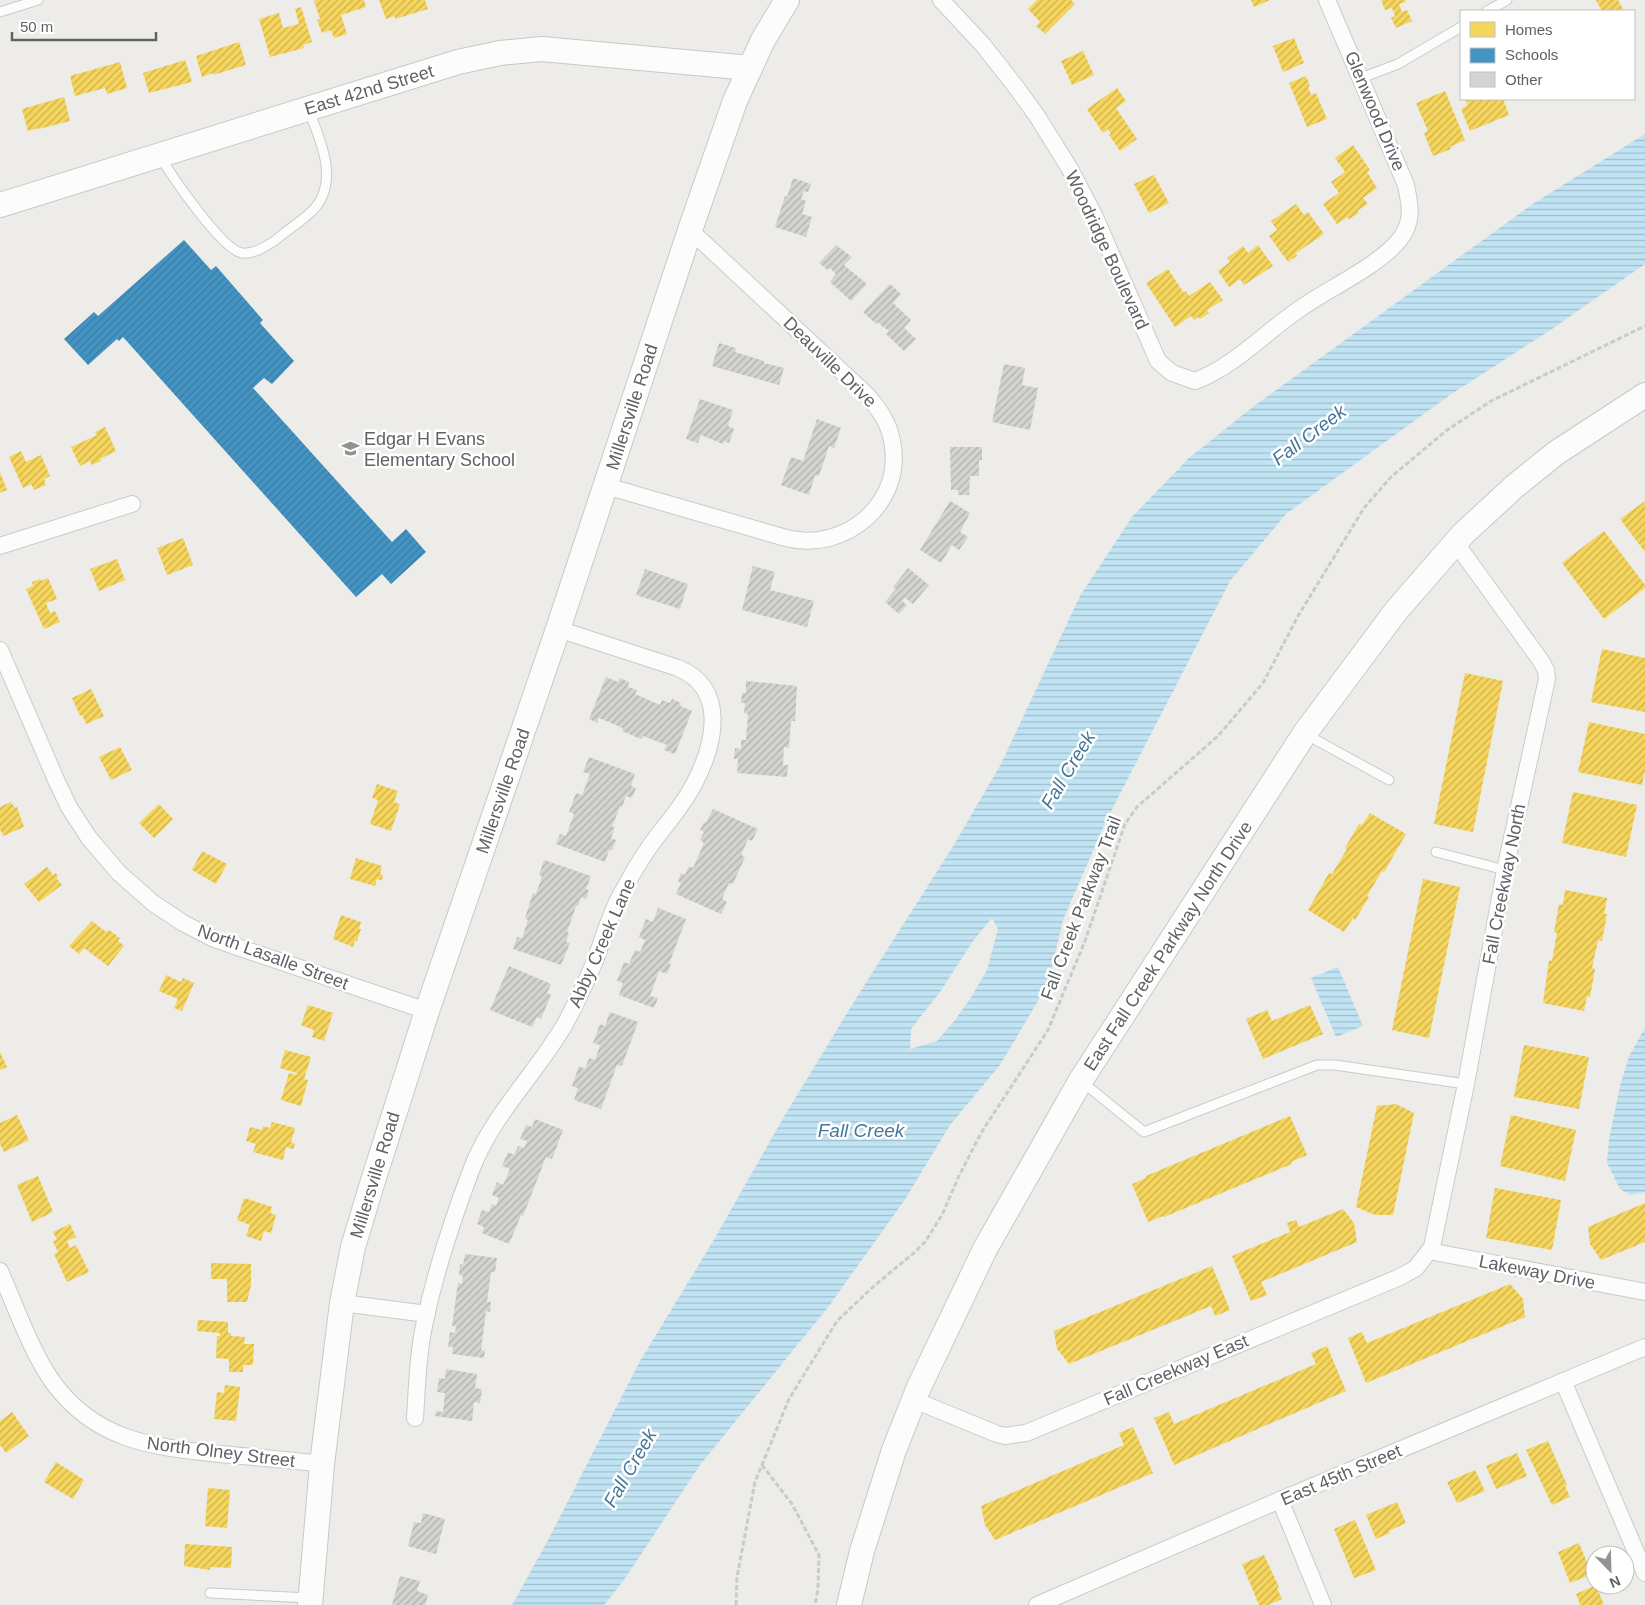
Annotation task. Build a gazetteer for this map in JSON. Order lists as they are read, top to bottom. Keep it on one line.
{"streets":{"street":["East 42nd Street","Glenwood Drive","Woodridge Boulevard","Deauville Drive","Millersville Road","Fall Creekway North","Abby Creek Lane","East Fall Creek Parkway North Drive","North Lasalle Street","Lakeway Drive","Fall Creekway East","North Olney Street","East 45th Street"],"path":["Fall Creek Parkway Trail"]},"crossings":[["East 42nd Street","Millersville Road"],["Glenwood Drive","Woodridge Boulevard"],["Deauville Drive","Millersville Road"],["Millersville Road","Abby Creek Lane"],["Millersville Road","North Lasalle Street"],["Millersville Road","North Olney Street"],["Fall Creekway North","East Fall Creek Parkway North Drive"],["Fall Creekway North","Lakeway Drive"],["Fall Creekway North","Fall Creekway East"],["East Fall Creek Parkway North Drive","Fall Creekway East"],["Lakeway Drive","Fall Creekway East"]],"water":["Fall Creek"],"places":{"school or university":["Edgar H Evans Elementary School"]},"legend":["Homes","Schools","Other"],"scale_bar":"50 m","north":"bottom right"}
